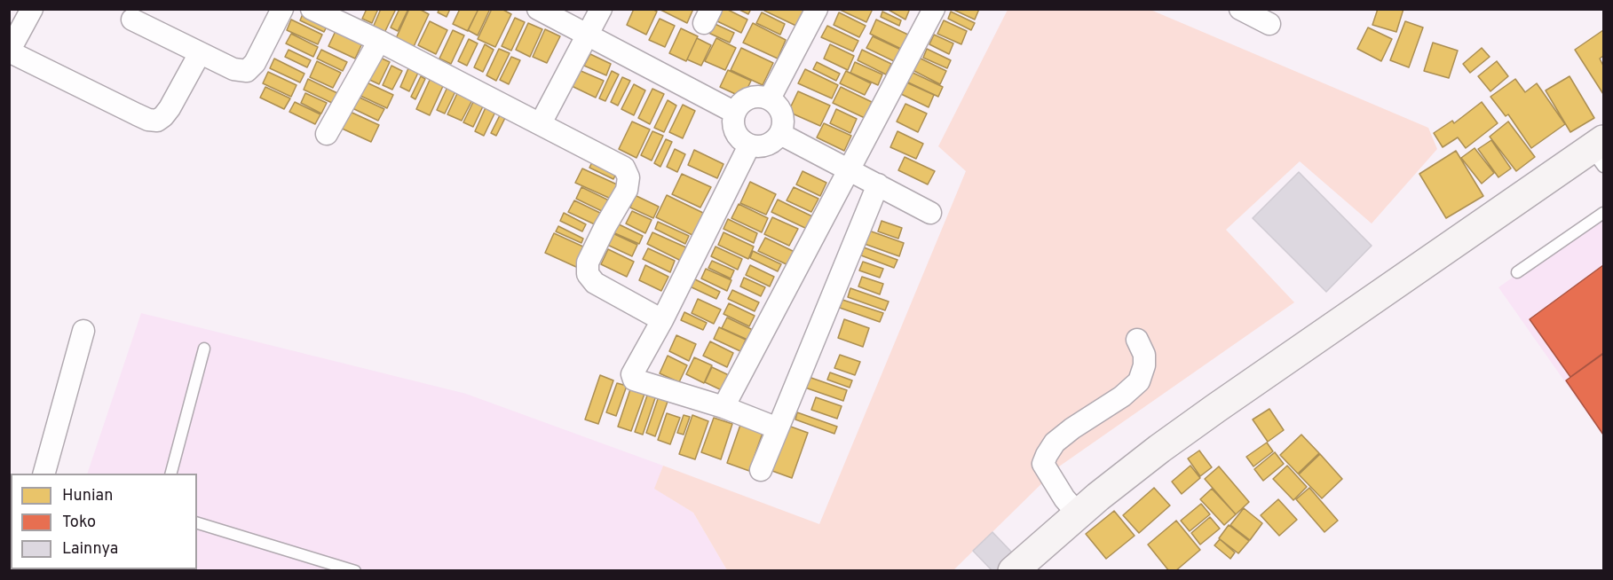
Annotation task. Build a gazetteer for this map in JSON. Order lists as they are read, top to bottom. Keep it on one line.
{"legend":["Hunian","Toko","Lainnya"]}
